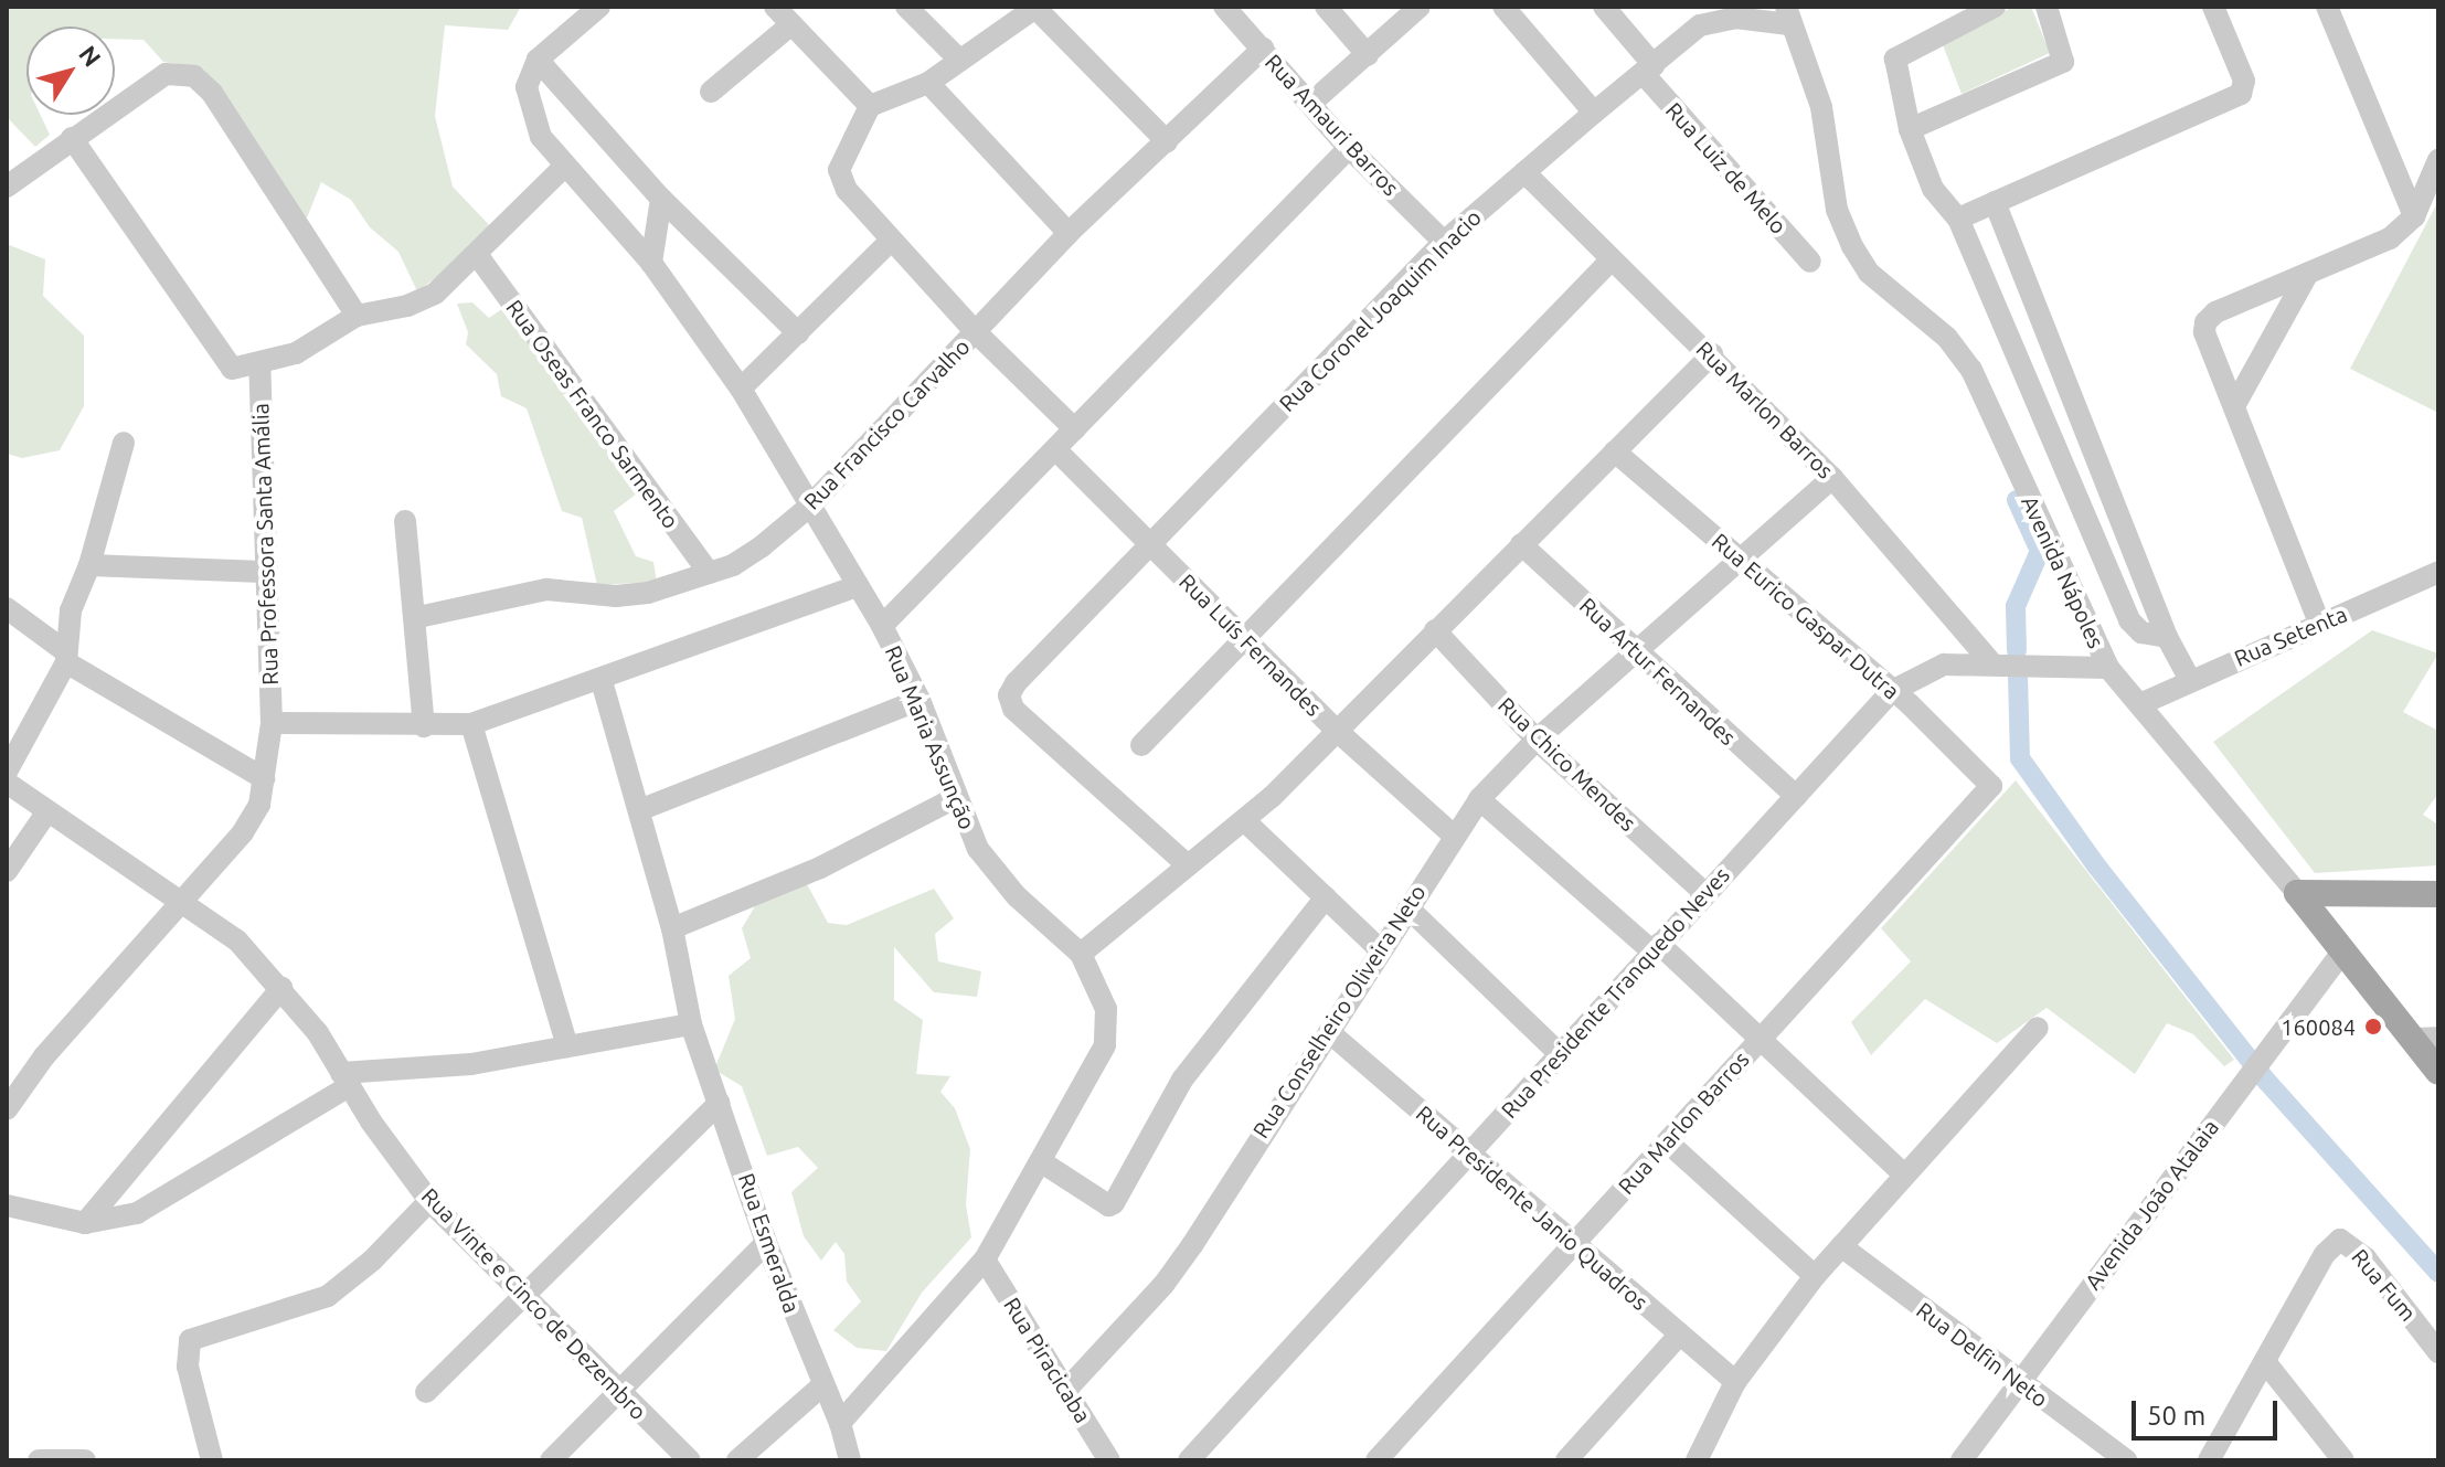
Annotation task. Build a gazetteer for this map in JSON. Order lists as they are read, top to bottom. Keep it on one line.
{"streets":{"main road":["Avenida Nápoles"],"street":["Rua Amauri Barros","Rua Luiz de Melo","Rua Coronel Joaquim Inacio","Rua Marlon Barros","Rua Oseas Franco Sarmento","Rua Francisco Carvalho","Rua Professora Santa Amália","Rua Eurico Gaspar Dutra","Rua Setenta","Rua Luís Fernandes","Rua Artur Fernandes","Rua Maria Assunção","Rua Chico Mendes","Rua Presidente Tranquedo Neves","Rua Conselheiro Oliveira Neto","Avenida João Atalaia","Rua Presidente Janio Quadros","Rua Esmeralda","Rua Fum","Rua Vinte e Cinco de Dezembro","Rua Delfin Neto","Rua Piracicaba"]},"crossings":[["Rua Amauri Barros","Rua Coronel Joaquim Inacio"],["Rua Amauri Barros","Rua Francisco Carvalho"],["Rua Luiz de Melo","Rua Coronel Joaquim Inacio"],["Rua Coronel Joaquim Inacio","Rua Marlon Barros"],["Rua Coronel Joaquim Inacio","Avenida Nápoles"],["Rua Coronel Joaquim Inacio","Rua Luís Fernandes"],["Rua Marlon Barros","Rua Eurico Gaspar Dutra"],["Rua Marlon Barros","Rua Presidente Tranquedo Neves"],["Rua Marlon Barros","Rua Conselheiro Oliveira Neto"],["Rua Marlon Barros","Rua Presidente Janio Quadros"],["Rua Oseas Franco Sarmento","Rua Francisco Carvalho"],["Rua Francisco Carvalho","Rua Maria Assunção"],["Rua Professora Santa Amália","Rua Vinte e Cinco de Dezembro"],["Avenida Nápoles","Rua Setenta"],["Avenida Nápoles","Rua Presidente Tranquedo Neves"],["Avenida Nápoles","Avenida João Atalaia"],["Rua Eurico Gaspar Dutra","Rua Presidente Tranquedo Neves"],["Rua Eurico Gaspar Dutra","Rua Conselheiro Oliveira Neto"],["Rua Luís Fernandes","Rua Conselheiro Oliveira Neto"],["Rua Artur Fernandes","Rua Presidente Tranquedo Neves"],["Rua Artur Fernandes","Rua Conselheiro Oliveira Neto"],["Rua Maria Assunção","Rua Esmeralda"],["Rua Maria Assunção","Rua Piracicaba"],["Rua Chico Mendes","Rua Presidente Tranquedo Neves"],["Rua Chico Mendes","Rua Conselheiro Oliveira Neto"],["Rua Presidente Tranquedo Neves","Rua Presidente Janio Quadros"],["Rua Conselheiro Oliveira Neto","Rua Presidente Janio Quadros"],["Rua Conselheiro Oliveira Neto","Rua Piracicaba"],["Avenida João Atalaia","Rua Delfin Neto"]],"places":["160084"],"scale_bar":"50 m","north":"top right"}
